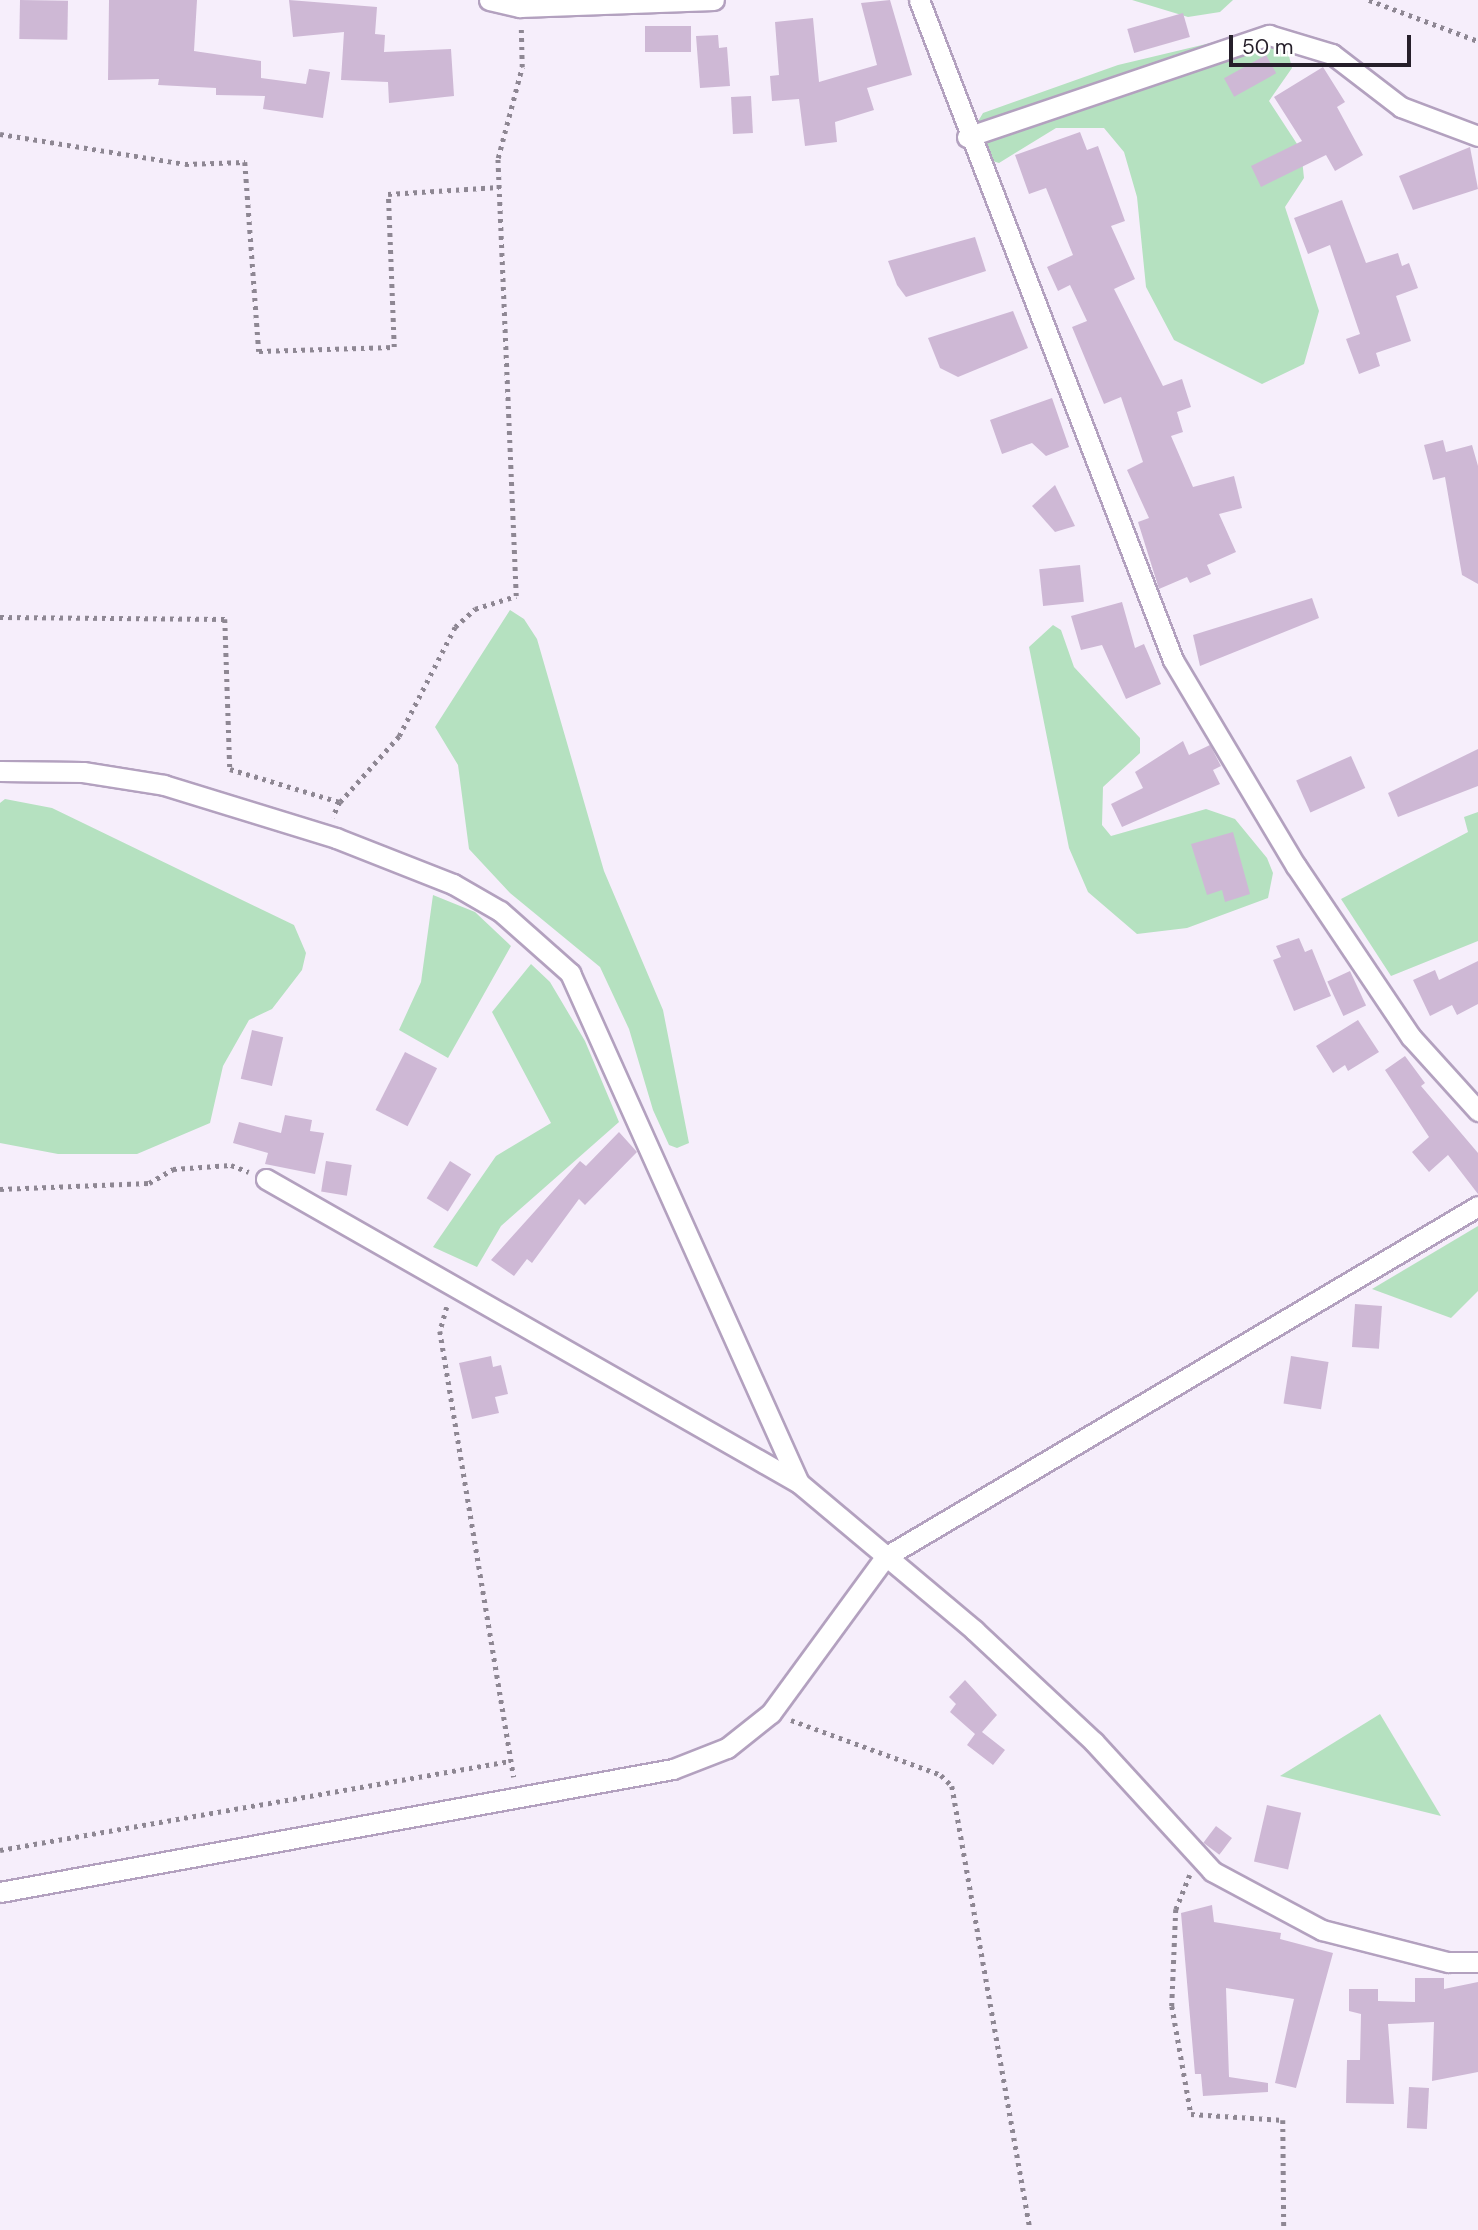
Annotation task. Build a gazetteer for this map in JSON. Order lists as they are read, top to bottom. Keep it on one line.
{"scale_bar":"50 m"}
